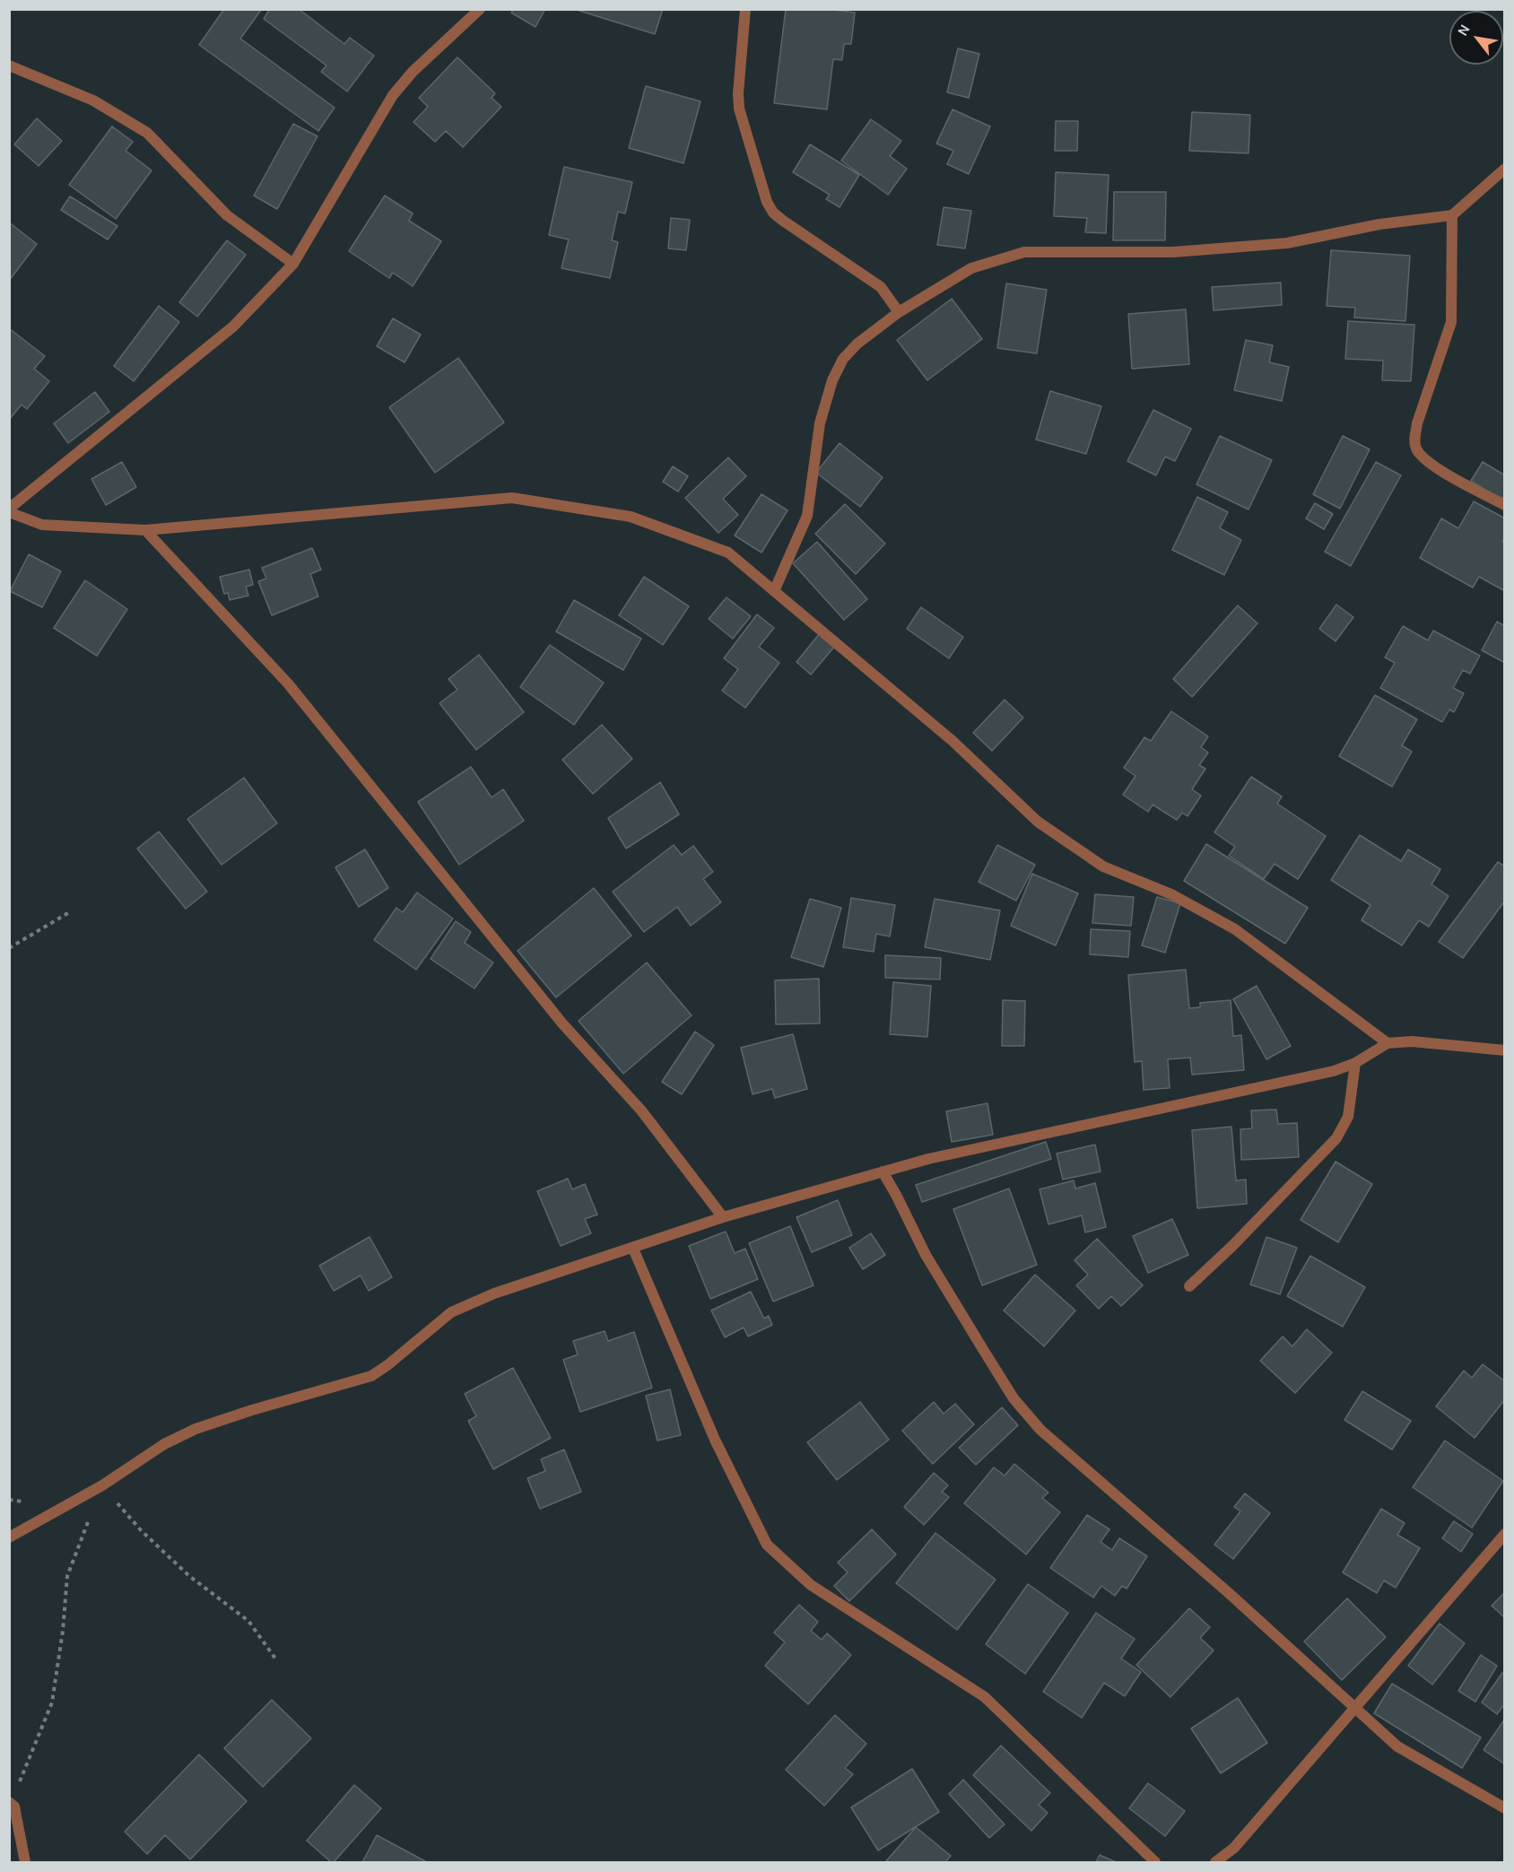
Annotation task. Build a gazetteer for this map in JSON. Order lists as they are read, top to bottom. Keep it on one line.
{"north":"top left"}
